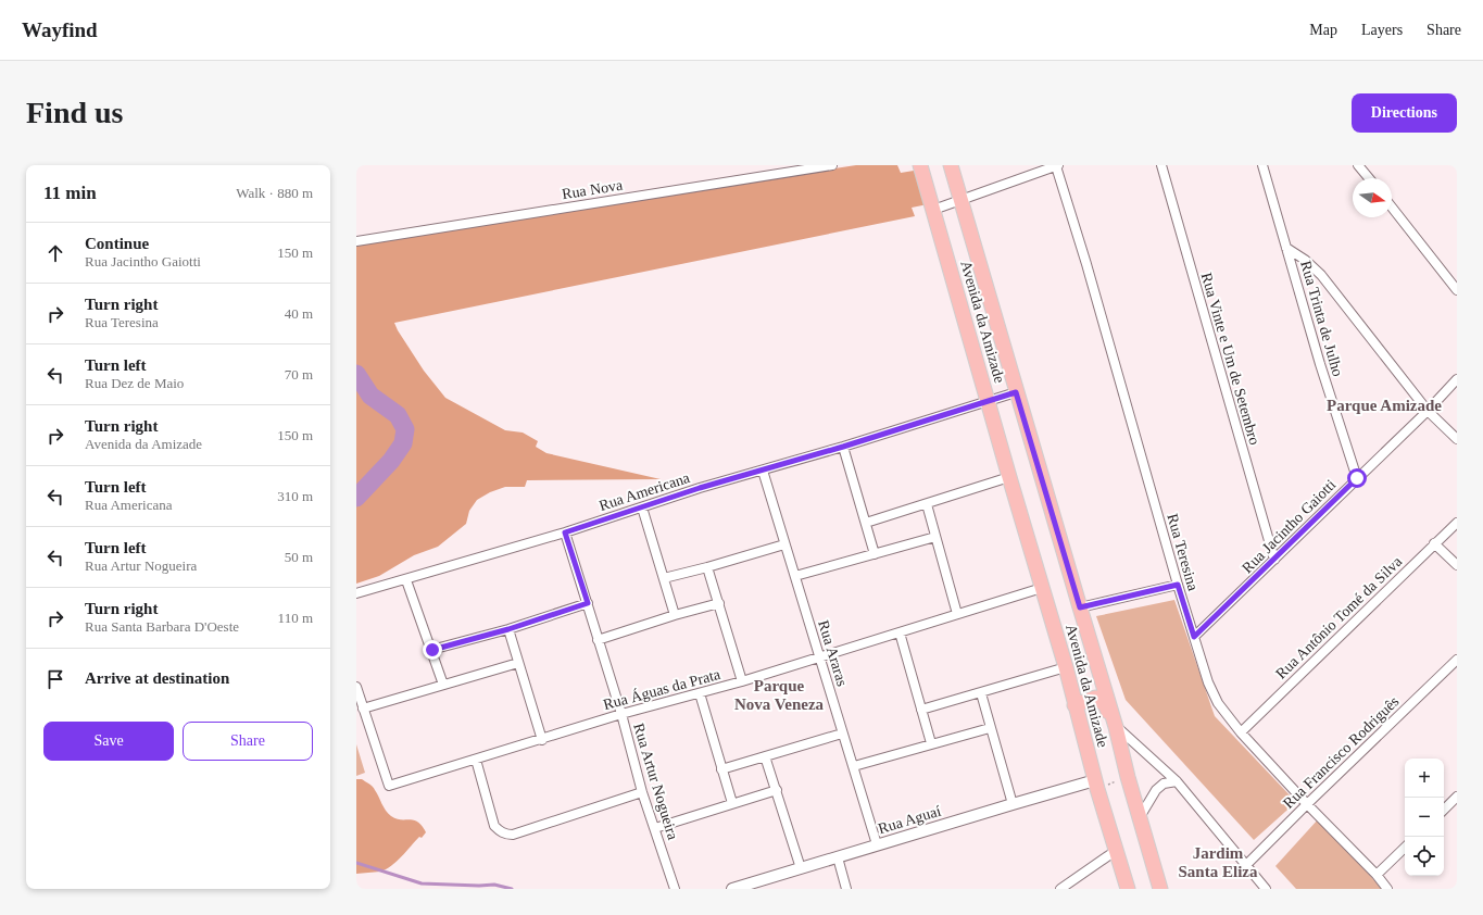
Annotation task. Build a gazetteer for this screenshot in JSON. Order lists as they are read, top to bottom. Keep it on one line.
{"streets":{"main road":["Avenida da Amizade"],"street":["Rua Nova","Rua Trinta de Julho","Rua Vinte e Um de Setembro","Rua Americana","Rua Jacintho Gaiotti","Rua Teresina","Rua Antônio Tomé da Silva","Rua Araras","Rua Águas da Prata","Rua Francisco Rodriguês","Rua Artur Nogueira","Rua Aguaí"]},"crossings":[["Rua Trinta de Julho","Rua Jacintho Gaiotti"],["Avenida da Amizade","Rua Americana"],["Avenida da Amizade","Rua Águas da Prata"],["Avenida da Amizade","Rua Aguaí"],["Rua Vinte e Um de Setembro","Rua Jacintho Gaiotti"],["Rua Americana","Rua Araras"],["Rua Americana","Rua Artur Nogueira"],["Rua Jacintho Gaiotti","Rua Teresina"],["Rua Teresina","Rua Antônio Tomé da Silva"],["Rua Teresina","Rua Francisco Rodriguês"],["Rua Araras","Rua Águas da Prata"],["Rua Araras","Rua Aguaí"],["Rua Águas da Prata","Rua Artur Nogueira"]],"districts":["Parque Amizade","Parque Nova Veneza","Jardim Santa Eliza"],"north":"right","page":{"header":"Wayfind","nav":["Map","Layers","Share"],"buttons":["Directions",["Save","Share"]],"title":"Find us","heading":["11 min","Walk · 880 m"],"list":[["Continue","Rua Jacintho Gaiotti","150 m"],["Turn right","Rua Teresina","40 m"],["Turn left","Rua Dez de Maio","70 m"],["Turn right","Avenida da Amizade","150 m"],["Turn left","Rua Americana","310 m"],["Turn left","Rua Artur Nogueira","50 m"],["Turn right","Rua Santa Barbara D'Oeste","110 m"],"Arrive at destination"],"map_buttons":["+","−"]}}
